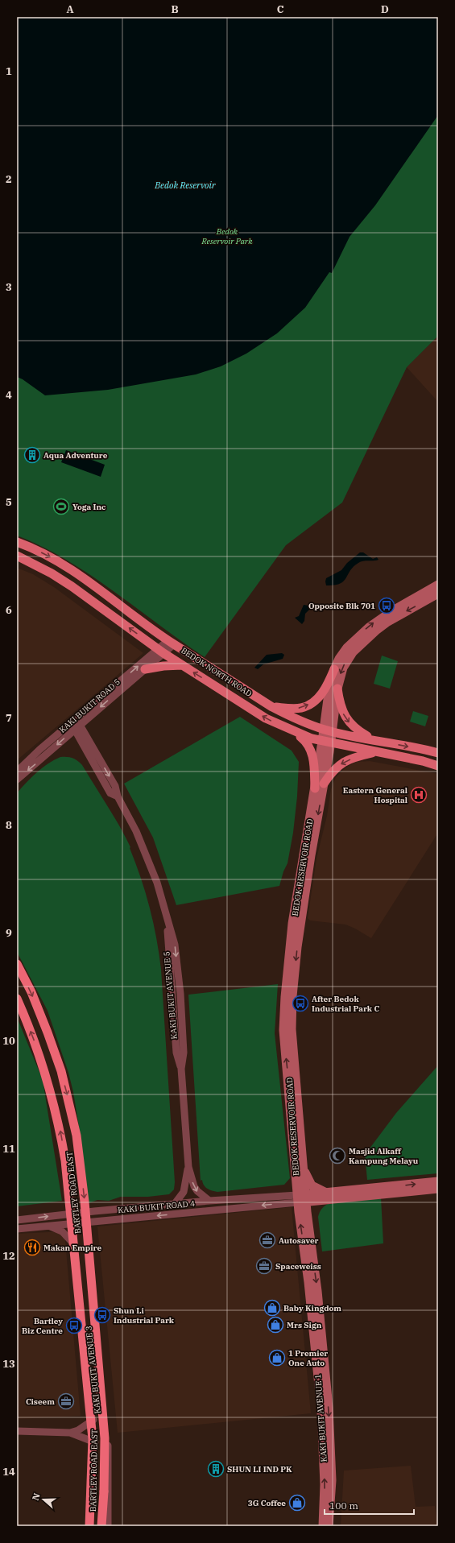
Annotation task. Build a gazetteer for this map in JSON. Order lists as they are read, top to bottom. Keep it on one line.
{"streets":{"highway":["BARTLEY ROAD EAST"],"main road":["BEDOK NORTH ROAD","BEDOK RESERVOIR ROAD","KAKI BUKIT AVENUE 1"],"street":["KAKI BUKIT ROAD 5","KAKI BUKIT AVENUE 5","KAKI BUKIT ROAD 4","KAKI BUKIT AVENUE 3"]},"crossings":[["BEDOK NORTH ROAD","KAKI BUKIT ROAD 5"],["BEDOK NORTH ROAD","BEDOK RESERVOIR ROAD"],["KAKI BUKIT ROAD 5","KAKI BUKIT AVENUE 5"],["BEDOK RESERVOIR ROAD","KAKI BUKIT ROAD 4"],["BEDOK RESERVOIR ROAD","KAKI BUKIT AVENUE 1"],["KAKI BUKIT ROAD 4","KAKI BUKIT AVENUE 3"],["KAKI BUKIT ROAD 4","KAKI BUKIT AVENUE 1"]],"water":["Bedok Reservoir"],"parks":["Bedok Reservoir Park"],"places":{"building":["Aqua Adventure","SHUN LI IND PK"],"sports":["Yoga Inc"],"bus stop":["Opposite Blk 701","After Bedok Industrial Park C","Shun Li Industrial Park","Bartley Biz Centre"],"hospital":["Eastern General Hospital"],"mosque":["Masjid Alkaff Kampung Melayu"],"office":["Autosaver","Spaceweiss","Ciseem"],"restaurant":["Makan Empire"],"shop":["Baby Kingdom","Mrs Sign","1 Premier One Auto","3G Coffee"]},"scale_bar":"100 m","north":"left","grid":{"columns":["A","B","C","D"],"rows":["1","2","3","4","5","6","7","8","9","10","11","12","13","14"]}}
